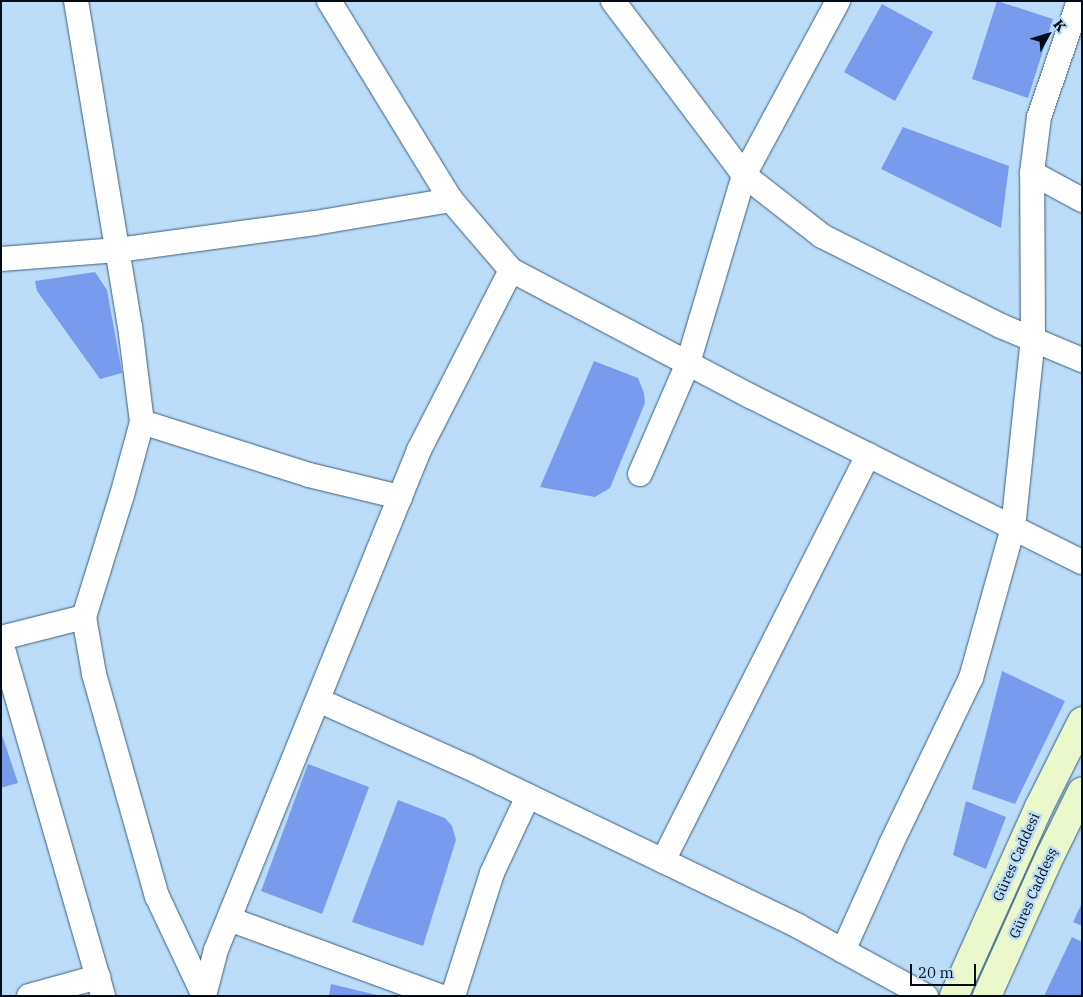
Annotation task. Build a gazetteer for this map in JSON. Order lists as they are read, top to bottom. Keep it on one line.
{"streets":{"street":["Güres Caddesi","Güres Caddesş"]},"scale_bar":"20 m","north":"top right"}
